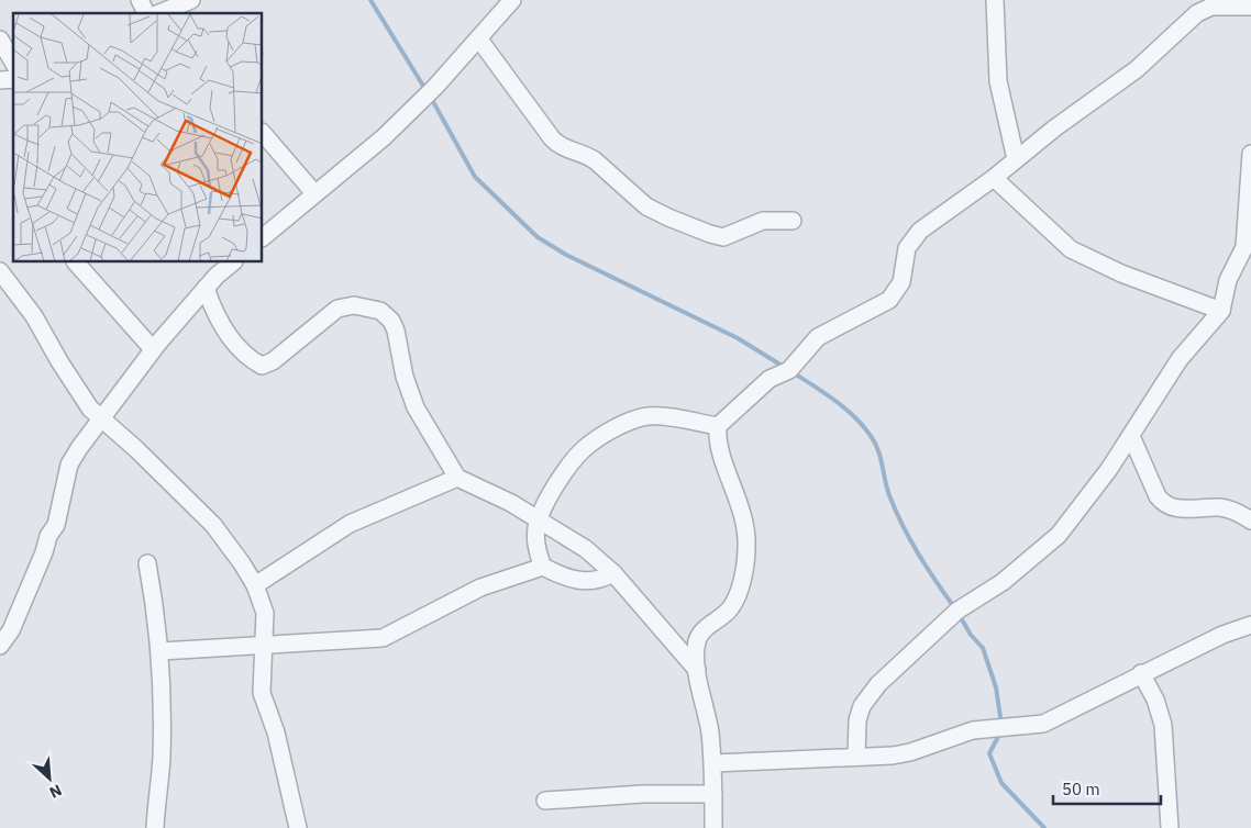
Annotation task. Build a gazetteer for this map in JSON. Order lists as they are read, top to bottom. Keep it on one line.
{"scale_bar":"50 m","north":"bottom right"}
